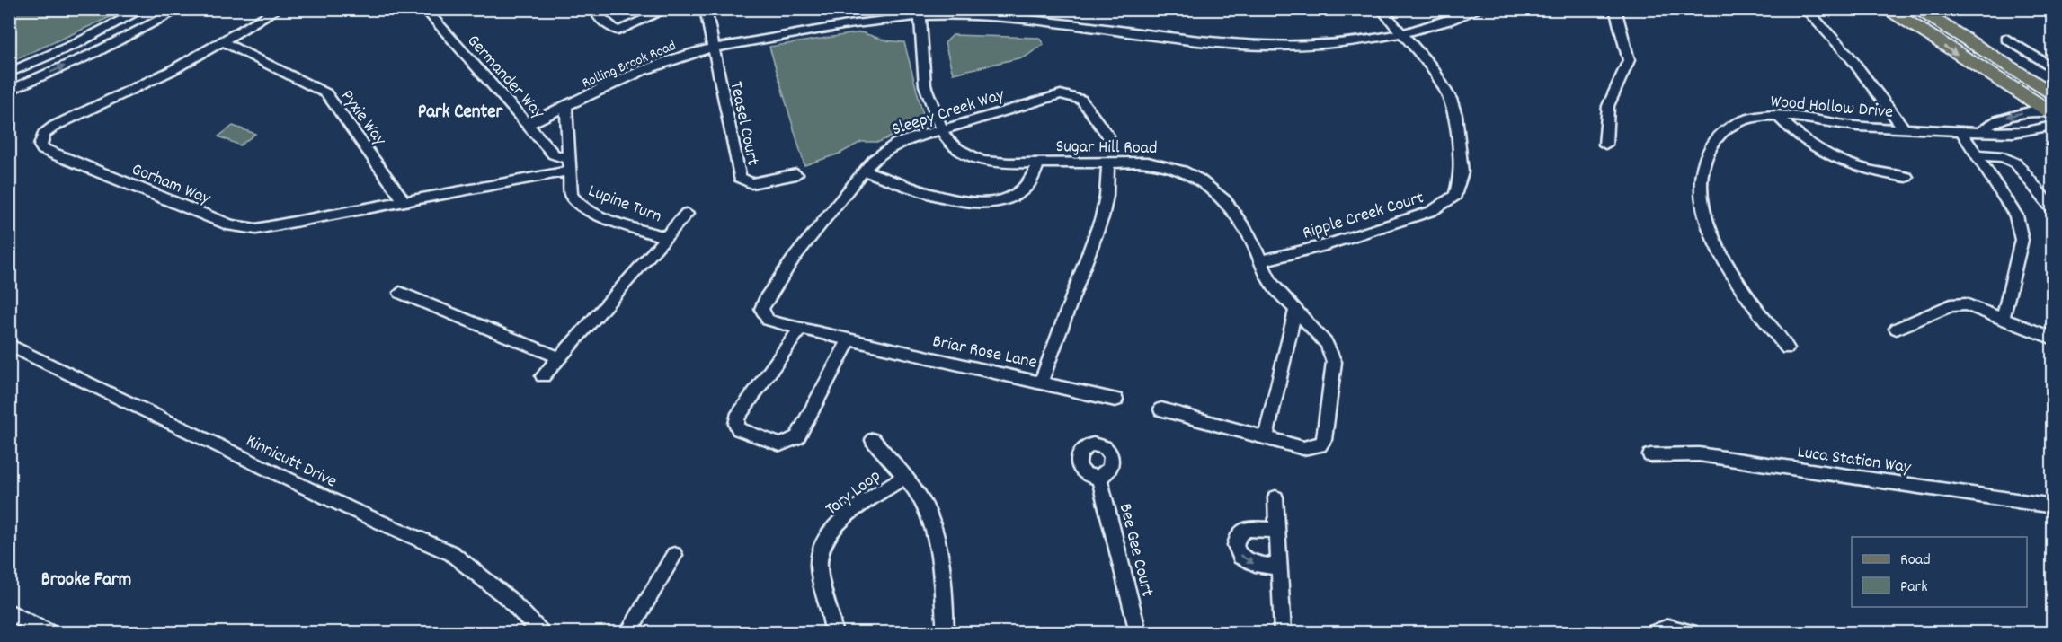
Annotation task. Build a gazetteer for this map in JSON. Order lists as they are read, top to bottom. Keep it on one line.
{"streets":{"street":["Rolling Brook Road","Germander Way","Wood Hollow Drive","Sleepy Creek Way","Pyxie Way","Teasel Court","Sugar Hill Road","Gorham Way","Lupine Turn","Ripple Creek Court","Briar Rose Lane","Luca Station Way","Kinnicutt Drive","Tory Loop","Bee Gee Court"]},"crossings":[["Rolling Brook Road","Germander Way"],["Rolling Brook Road","Teasel Court"],["Rolling Brook Road","Lupine Turn"],["Rolling Brook Road","Ripple Creek Court"],["Germander Way","Gorham Way"],["Germander Way","Lupine Turn"],["Sleepy Creek Way","Sugar Hill Road"],["Sleepy Creek Way","Briar Rose Lane"],["Pyxie Way","Gorham Way"],["Sugar Hill Road","Ripple Creek Court"],["Sugar Hill Road","Briar Rose Lane"],["Gorham Way","Lupine Turn"]],"districts":["Park Center","Brooke Farm"],"legend":["Road","Park"]}
